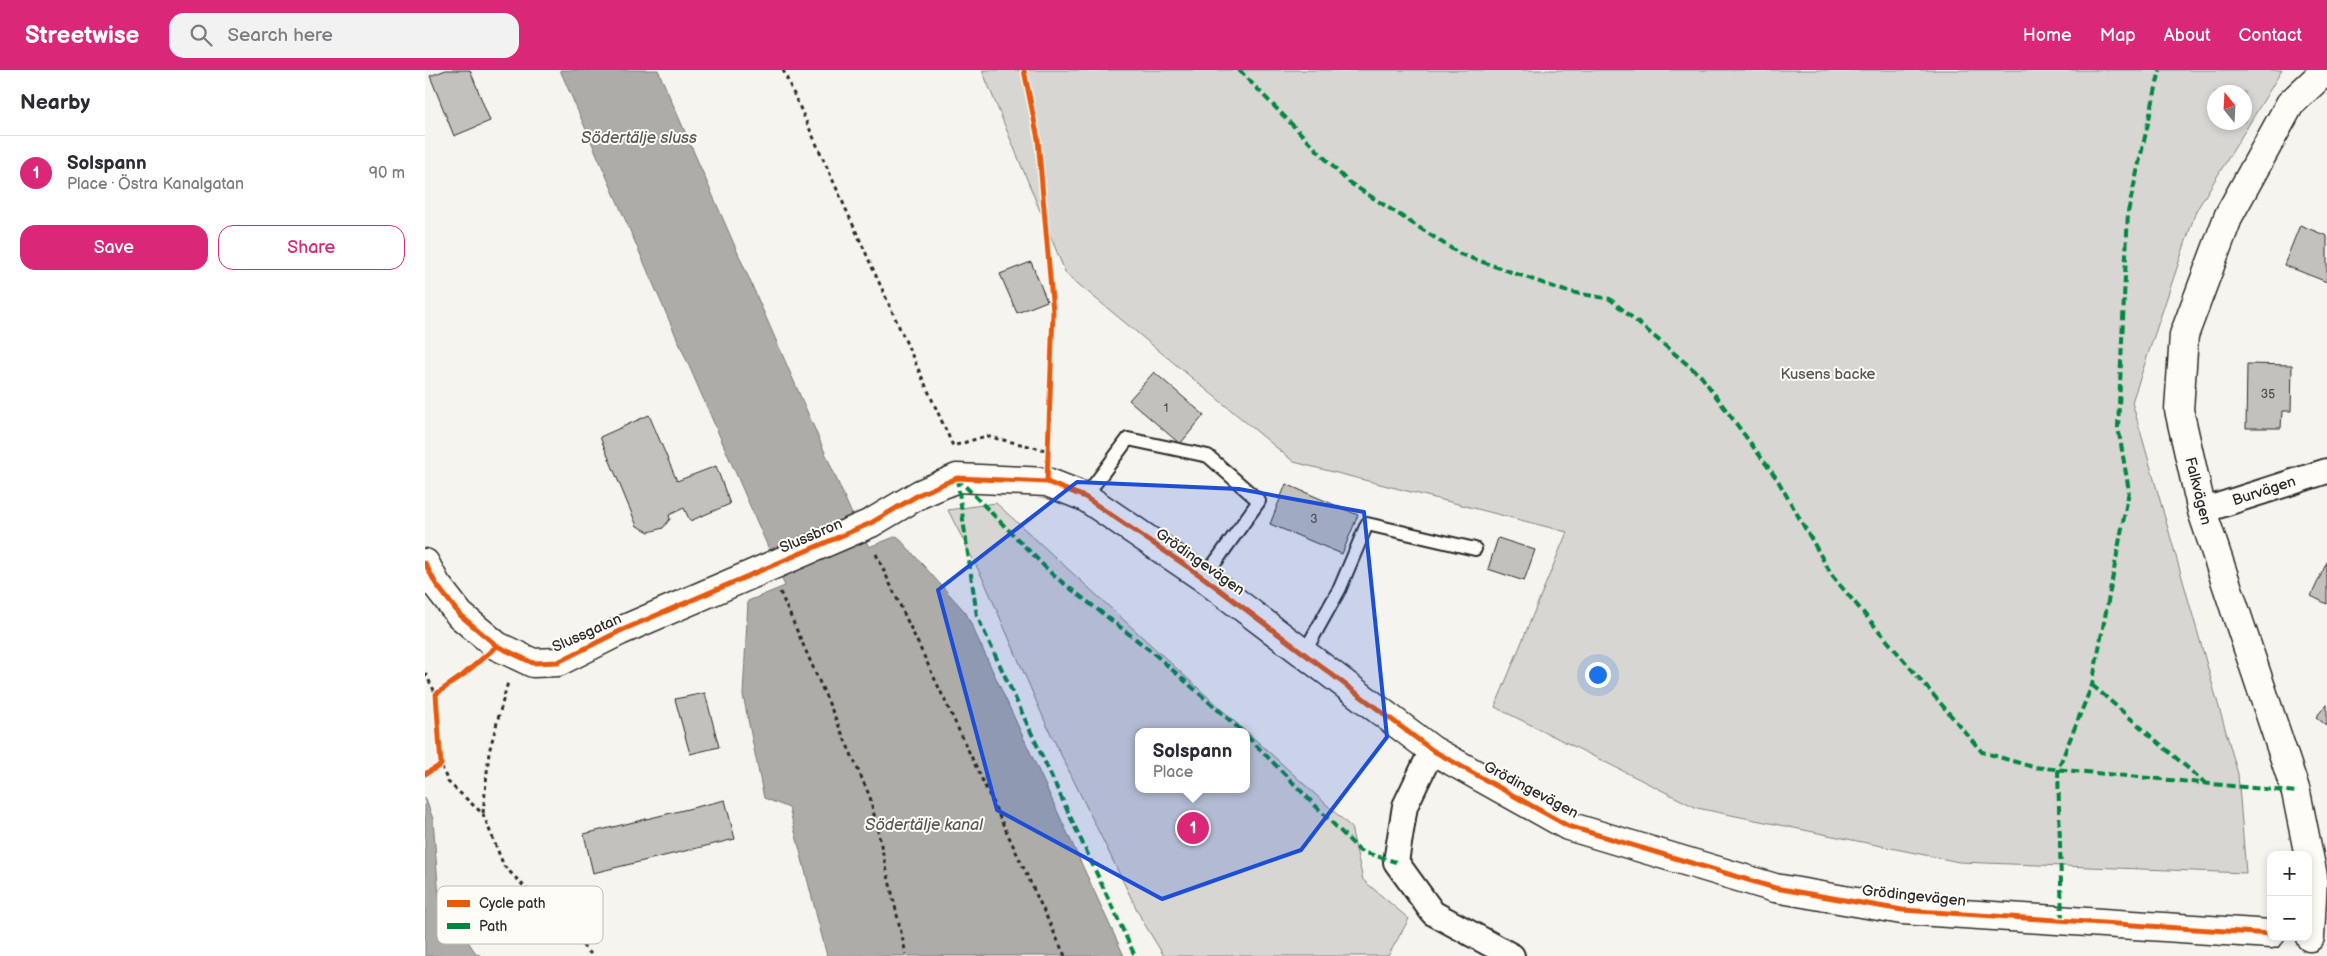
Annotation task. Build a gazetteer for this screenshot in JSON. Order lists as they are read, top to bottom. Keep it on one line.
{"streets":{"street":["Falkvägen","Burvägen","Slussbron","Grödingevägen","Slussgatan"]},"crossings":[["Falkvägen","Burvägen"],["Slussbron","Grödingevägen"],["Slussbron","Slussgatan"]],"water":["Södertälje sluss","Södertälje kanal"],"parks":["Kusens backe"],"house_numbers":["35","1","3"],"legend":["Cycle path","Path"],"north":"top","page":{"header":"Streetwise","search":"Search here","nav":["Home","Map","About","Contact"],"heading":"Nearby","list":[{"mark":"1","name":"Solspann","note":"Place · Östra Kanalgatan","value":"90 m"}],"buttons":["Save","Share"],"popup":["Solspann","Place"],"pins":"1","map_buttons":["+","−"]}}
